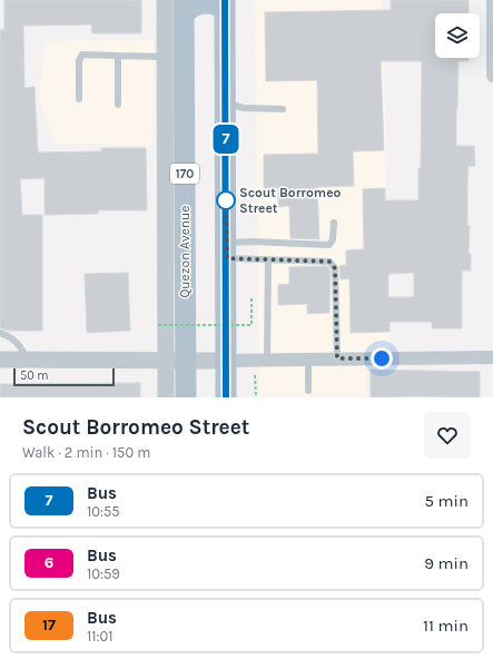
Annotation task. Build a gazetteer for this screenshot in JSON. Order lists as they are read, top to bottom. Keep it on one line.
{"streets":{"main road":["170","Quezon Avenue"]},"places":["Scout Borromeo Street"],"lines":["bus line 7"],"scale_bar":"50 m","page":{"on_map":"7","scale":"50 m","heading":["Scout Borromeo Street","Walk · 2 min · 150 m"],"list":[{"mark":"7","name":"Bus","note":"10:55","value":"5 min"},{"mark":"6","name":"Bus","note":"10:59","value":"9 min"},{"mark":"17","name":"Bus","note":"11:01","value":"11 min"}]}}
